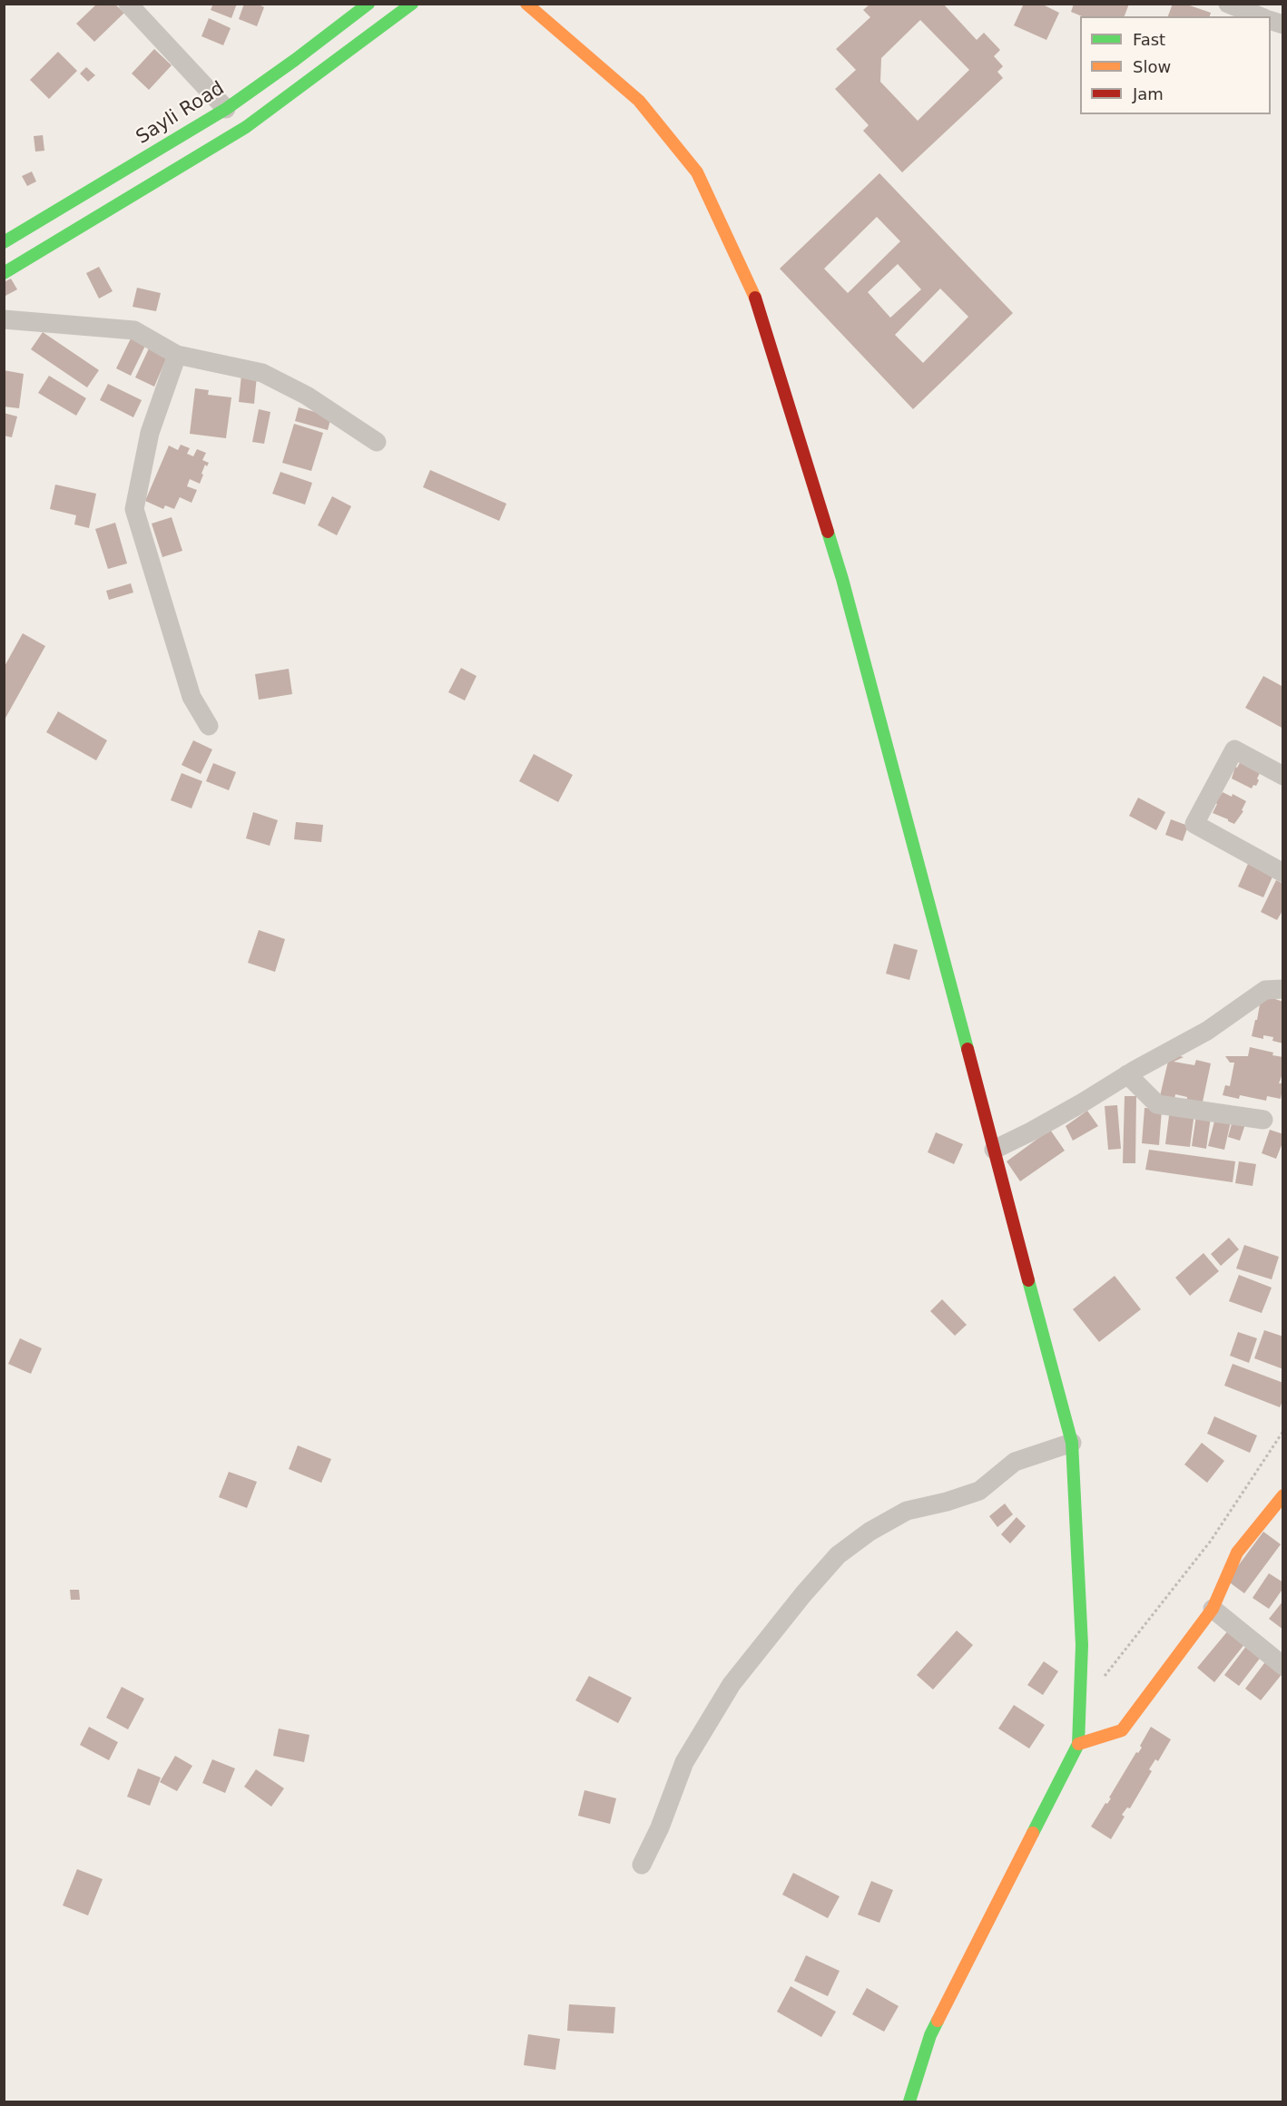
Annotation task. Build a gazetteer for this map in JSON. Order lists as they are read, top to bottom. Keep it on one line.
{"streets":{"main road":["Sayli Road"]},"legend":["Fast","Slow","Jam"]}
